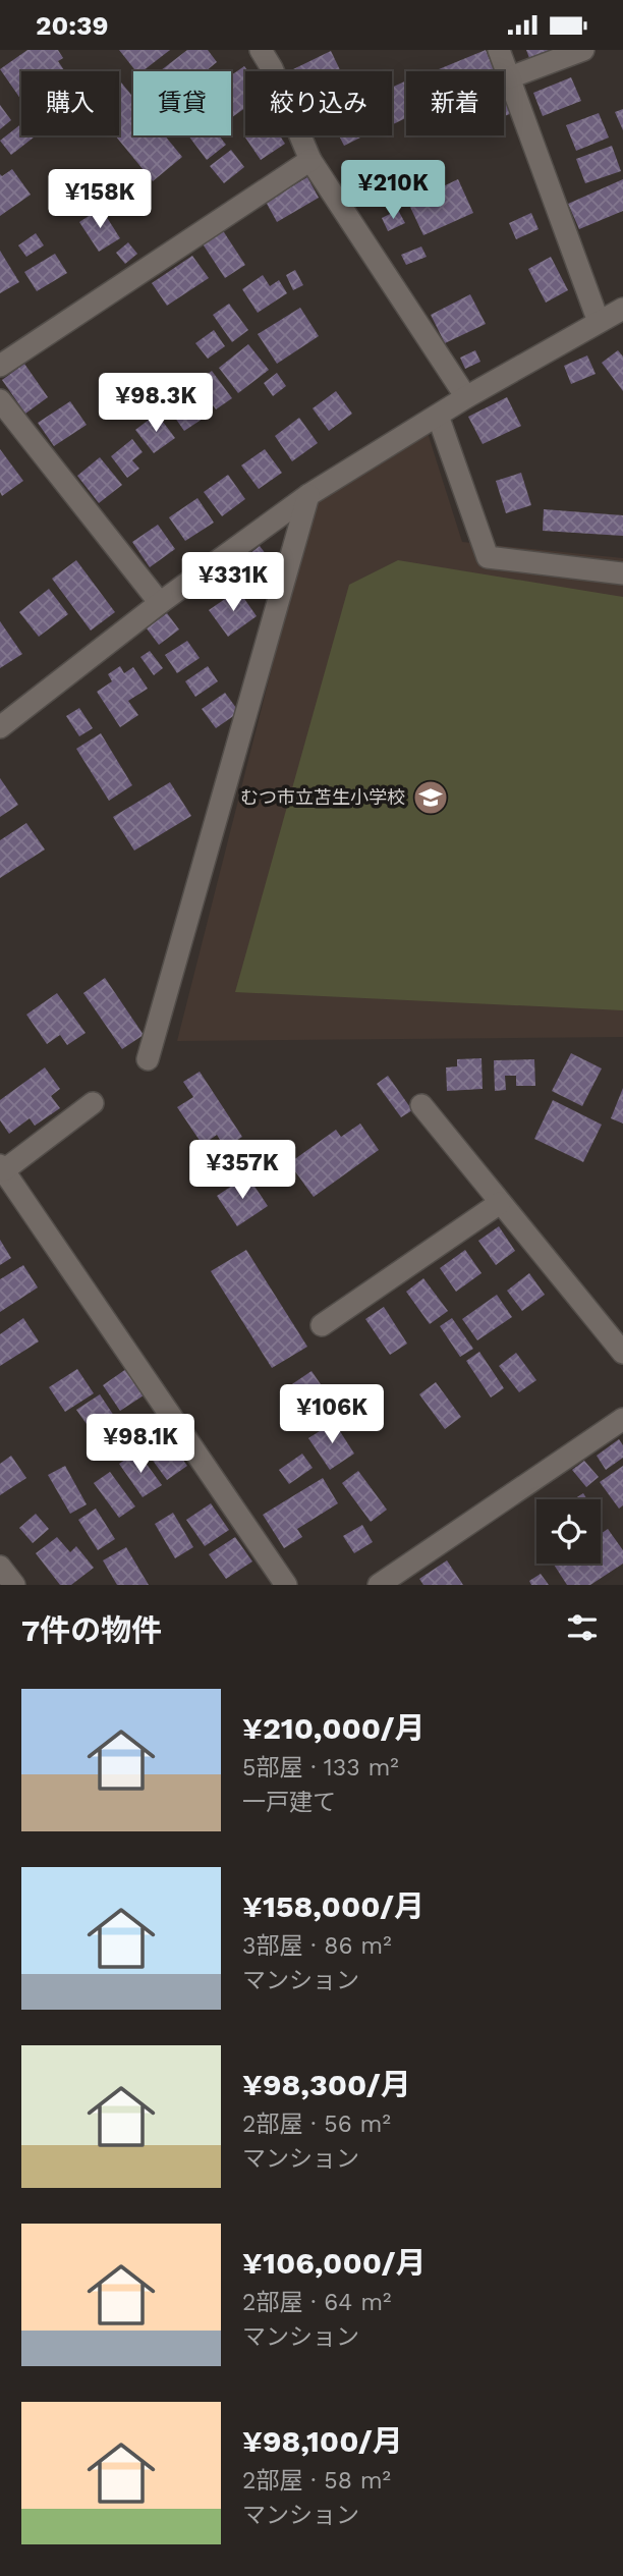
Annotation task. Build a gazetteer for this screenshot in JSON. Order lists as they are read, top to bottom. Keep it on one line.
{"places":{"school or university":["むつ市立苫生小学校"]},"page":{"status":"20:39","chip":["購入","賃貸","絞り込み","新着"],"price":["¥210K","¥158K","¥98.3K","¥331K","¥357K","¥106K","¥98.1K"],"heading":"7件の物件","list":[{"name":"¥210,000/月","note":"5部屋 · 133 m² · 一戸建て"},{"name":"¥158,000/月","note":"3部屋 · 86 m² · マンション"},{"name":"¥98,300/月","note":"2部屋 · 56 m² · マンション"},{"name":"¥106,000/月","note":"2部屋 · 64 m² · マンション"},{"name":"¥98,100/月","note":"2部屋 · 58 m² · マンション"}]}}
